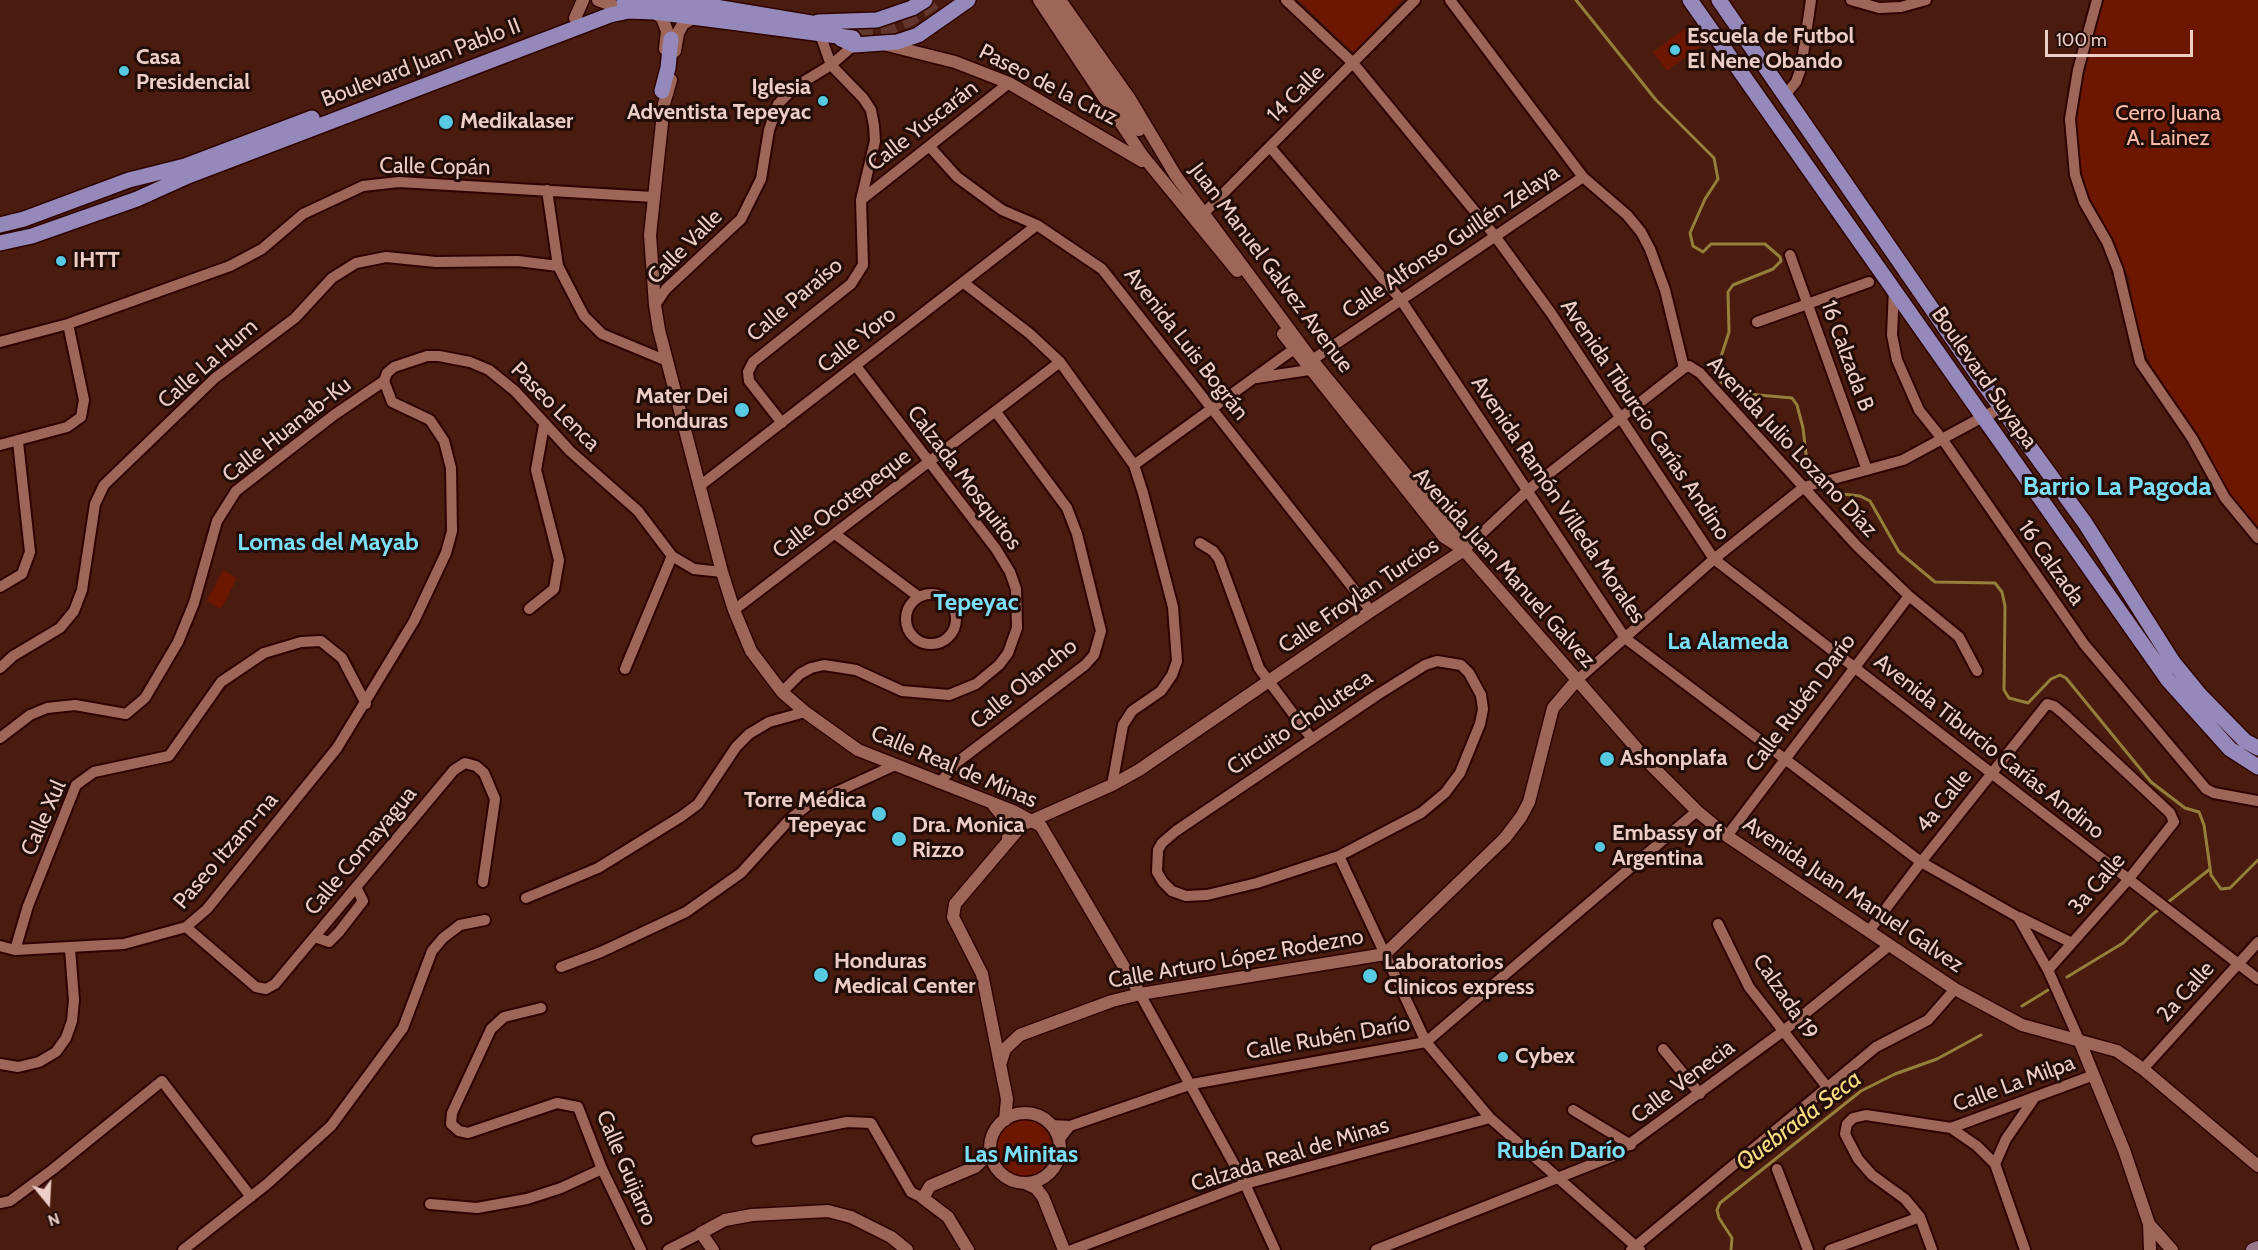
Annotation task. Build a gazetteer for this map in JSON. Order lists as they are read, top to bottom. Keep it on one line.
{"streets":{"main road":["Boulevard Juan Pablo II","Boulevard Suyapa"],"street":["Paseo de la Cruz","14 Calle","Calle Yuscarán","Calle Copán","Calle Alfonso Guillén Zelaya","Calle Valle","Juan Manuel Galvez Avenue","Calle Paraíso","Calle Yoro","Avenida Luis Bográn","16 Calzada B","Calle La Hum","Paseo Lenca","Avenida Tiburcio Carías Andino","Calle Huanab-Ku","Avenida Julio Lozano Díaz","Calzada Mosquitos","Avenida Ramón Villeda Morales","Calle Ocotepeque","16 Calzada","Avenida Juan Manuel Galvez","Calle Froylan Turcios","Calle Olancho","Calle Rubén Darío","Circuito Choluteca","Calle Real de Minas","4a Calle","Calle Xul","Paseo Itzam-na","Calle Comayagua","3a Calle","Calle Arturo López Rodezno","2a Calle","Calzada 19","Calle Venecia","Calle La Milpa","Calzada Real de Minas","Calle Guijarro"]},"crossings":[["Boulevard Juan Pablo II","Calle Paraíso"],["Boulevard Juan Pablo II","Calle Real de Minas"],["Paseo de la Cruz","Calle Yuscarán"],["Paseo de la Cruz","Juan Manuel Galvez Avenue"],["14 Calle","Juan Manuel Galvez Avenue"],["14 Calle","Avenida Tiburcio Carías Andino"],["14 Calle","Avenida Ramón Villeda Morales"],["Calle Yuscarán","Calle Paraíso"],["Calle Yuscarán","Avenida Luis Bográn"],["Calle Copán","Calle Real de Minas"],["Calle Alfonso Guillén Zelaya","Juan Manuel Galvez Avenue"],["Calle Alfonso Guillén Zelaya","Avenida Luis Bográn"],["Calle Alfonso Guillén Zelaya","Avenida Tiburcio Carías Andino"],["Calle Alfonso Guillén Zelaya","Avenida Julio Lozano Díaz"],["Calle Alfonso Guillén Zelaya","Avenida Ramón Villeda Morales"],["Calle Valle","Calle Paraíso"],["Calle Valle","Calle Real de Minas"],["Juan Manuel Galvez Avenue","Avenida Juan Manuel Galvez"],["Juan Manuel Galvez Avenue","Calle Froylan Turcios"],["Calle Paraíso","Calle Yoro"],["Calle Yoro","Avenida Luis Bográn"],["Calle Yoro","Calzada Mosquitos"],["Calle Yoro","Calle Real de Minas"],["Avenida Luis Bográn","Calle Froylan Turcios"],["16 Calzada B","Calle Arturo López Rodezno"],["Boulevard Suyapa","16 Calzada"],["Boulevard Suyapa","Calle Arturo López Rodezno"],["Paseo Lenca","Calle Huanab-Ku"],["Paseo Lenca","Calle Real de Minas"],["Avenida Tiburcio Carías Andino","Calle Froylan Turcios"],["Avenida Tiburcio Carías Andino","Calle Rubén Darío"],["Avenida Tiburcio Carías Andino","4a Calle"],["Avenida Tiburcio Carías Andino","3a Calle"],["Avenida Tiburcio Carías Andino","Calle Arturo López Rodezno"],["Avenida Tiburcio Carías Andino","2a Calle"],["Avenida Julio Lozano Díaz","Calle Froylan Turcios"],["Avenida Julio Lozano Díaz","Calle Rubén Darío"],["Avenida Julio Lozano Díaz","Calle Arturo López Rodezno"],["Calzada Mosquitos","Calle Ocotepeque"],["Calzada Mosquitos","Calle Real de Minas"],["Avenida Ramón Villeda Morales","Calle Froylan Turcios"],["Avenida Ramón Villeda Morales","Calle Rubén Darío"],["Avenida Ramón Villeda Morales","4a Calle"],["Avenida Ramón Villeda Morales","3a Calle"],["Avenida Ramón Villeda Morales","Calle Arturo López Rodezno"],["Calle Ocotepeque","Calle Olancho"],["Calle Ocotepeque","Calle Real de Minas"],["16 Calzada","Calle Arturo López Rodezno"],["Avenida Juan Manuel Galvez","Calle Froylan Turcios"],["Avenida Juan Manuel Galvez","Calle Rubén Darío"],["Avenida Juan Manuel Galvez","4a Calle"],["Avenida Juan Manuel Galvez","Calle Arturo López Rodezno"],["Avenida Juan Manuel Galvez","2a Calle"],["Avenida Juan Manuel Galvez","Calle Venecia"],["Calle Froylan Turcios","Calle Real de Minas"],["Calle Olancho","Calle Real de Minas"],["Calle Rubén Darío","Calle Real de Minas"],["Calle Real de Minas","Calle Arturo López Rodezno"],["Calle Real de Minas","Calzada Real de Minas"],["4a Calle","3a Calle"],["Calle Xul","Paseo Itzam-na"],["Paseo Itzam-na","Calle Comayagua"],["Calzada 19","Calle Venecia"]],"districts":["Barrio La Pagoda","Lomas del Mayab","Tepeyac","La Alameda","Rubén Darío","Las Minitas"],"water":["Quebrada Seca"],"parks":["Cerro Juana A. Lainez"],"places":["Escuela de Futbol El Nene Obando","Casa Presidencial","Iglesia Adventista Tepeyac","Medikalaser","IHTT","Mater Dei Honduras","Ashonplafa","Torre Médica Tepeyac","Dra. Monica Rizzo","Embassy of Argentina","Honduras Medical Center","Laboratorios Clinicos express","Cybex"],"scale_bar":"100 m","north":"bottom"}
